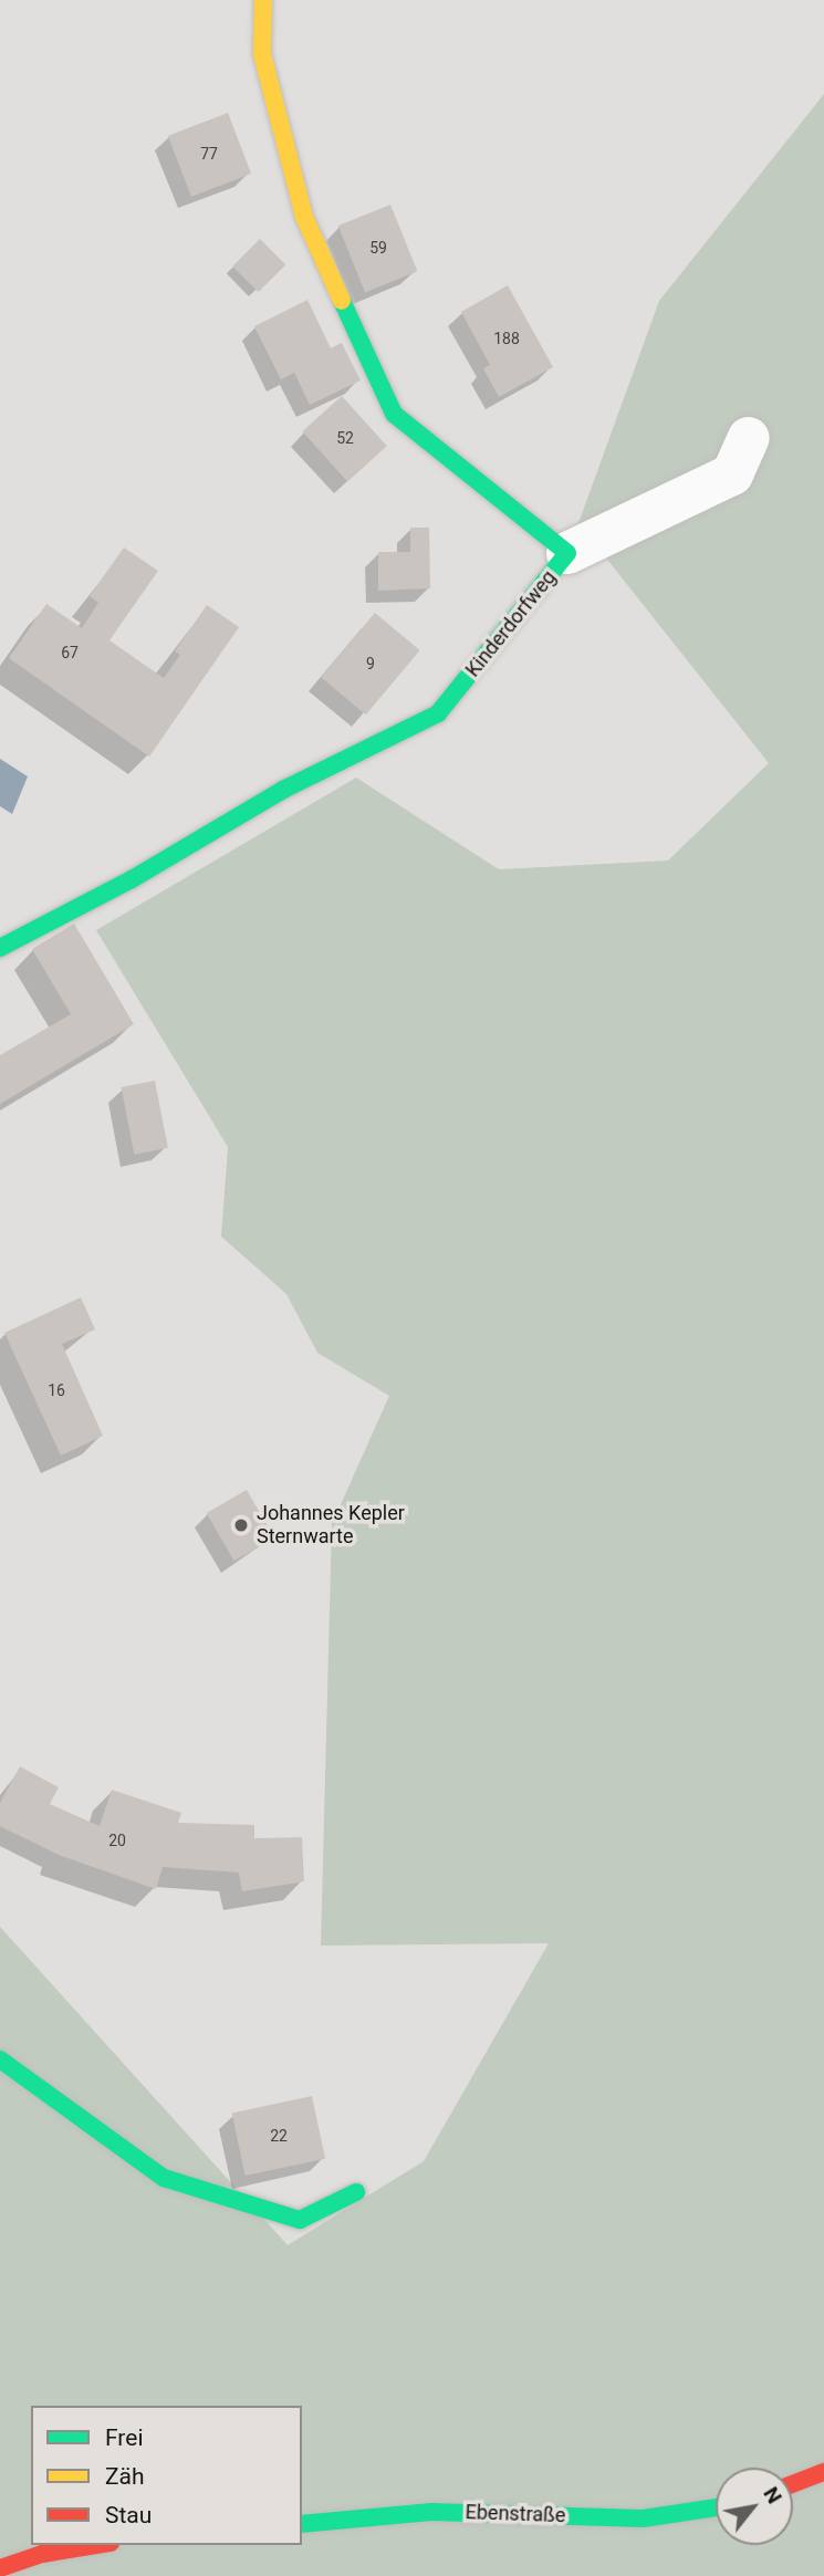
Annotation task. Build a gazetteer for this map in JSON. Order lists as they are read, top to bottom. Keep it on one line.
{"streets":{"street":["Kinderdorfweg","Ebenstraße"]},"places":["Johannes Kepler Sternwarte"],"house_numbers":["77","59","188","52","67","9","16","20","22"],"legend":["Frei","Zäh","Stau"],"north":"top right"}
